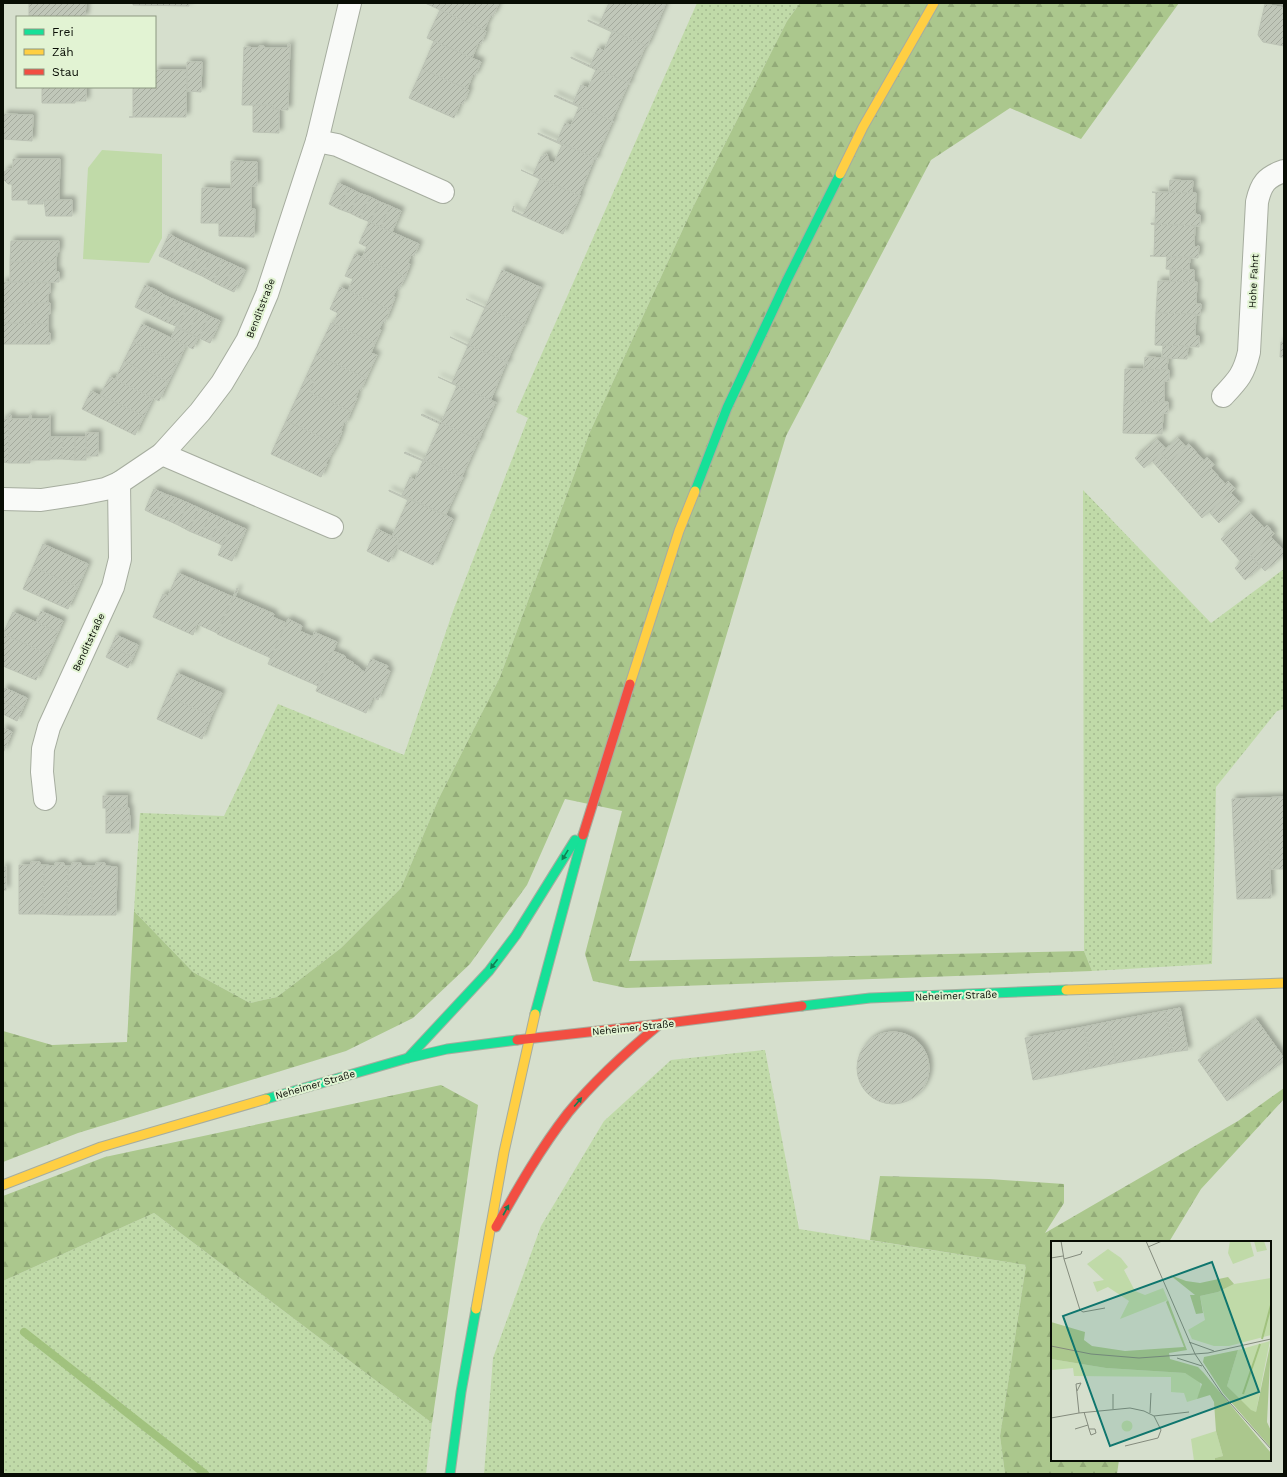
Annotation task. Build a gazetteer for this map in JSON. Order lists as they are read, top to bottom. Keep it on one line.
{"streets":{"main road":["Neheimer Straße"],"street":["Hohe Fahrt","Benditstraße"]},"legend":["Frei","Zäh","Stau"]}
